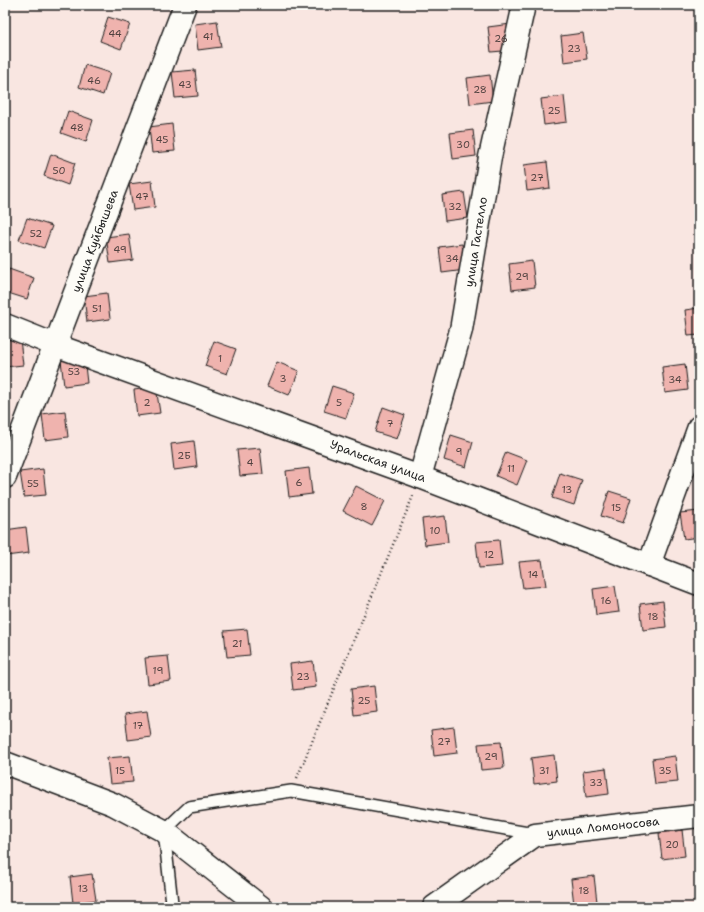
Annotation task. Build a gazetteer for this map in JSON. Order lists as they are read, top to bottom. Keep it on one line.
{"streets":{"street":["улица Куйбышева","улица Гастелло","Уральская улица","улица Ломоносова"]},"crossings":[["улица Куйбышева","Уральская улица"],["улица Гастелло","Уральская улица"]],"house_numbers":["44","41","26","23","46","43","28","25","48","45","30","50","27","47","32","52","49","34","29","51","1","53","3","34","2","5","7","9","2Б","4","11","6","55","13","8","15","10","12","14","16","18","21","19","23","25","17","27","29","15","31","35","33","20","13","18"]}
